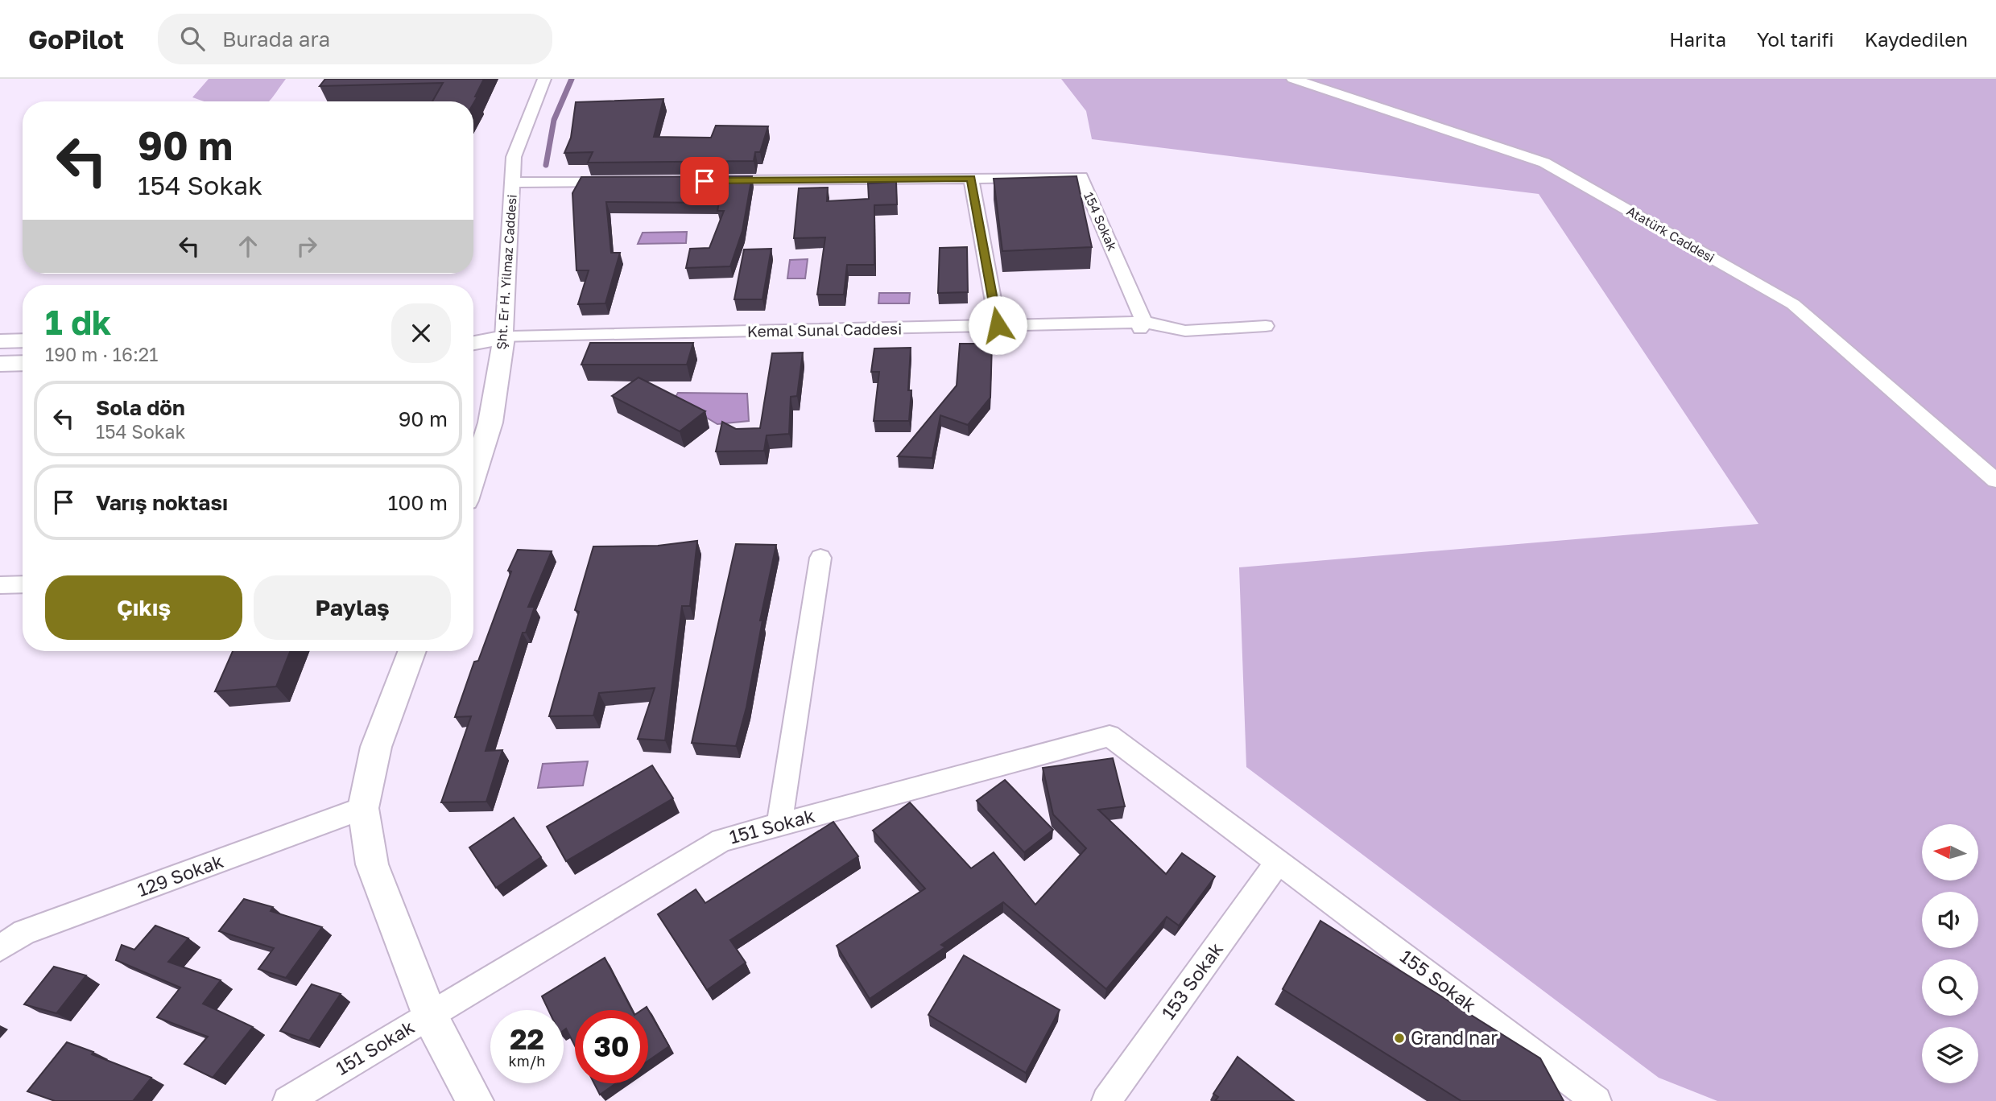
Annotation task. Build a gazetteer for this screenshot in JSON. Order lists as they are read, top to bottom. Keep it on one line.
{"streets":{"street":["154 Sokak","Atatürk Caddesi","Şht. Er H. Yilmaz Caddesi","Kemal Sunal Caddesi","151 Sokak","129 Sokak","153 Sokak","155 Sokak"]},"crossings":[["154 Sokak","Kemal Sunal Caddesi"],["Şht. Er H. Yilmaz Caddesi","Kemal Sunal Caddesi"],["151 Sokak","153 Sokak"],["151 Sokak","155 Sokak"],["153 Sokak","155 Sokak"]],"places":["Grand nar"],"north":"left","page":{"header":"GoPilot","search":"Burada ara","nav":["Harita","Yol tarifi","Kaydedilen"],"turn":["90 m","154 Sokak"],"heading":["1 dk","190 m · 16:21"],"list":[{"name":"Sola dön","note":"154 Sokak","value":"90 m"},{"name":"Varış noktası","value":"100 m"}],"buttons":["Çıkış","Paylaş"],"speed":"22 km/h","limit":"30"}}
